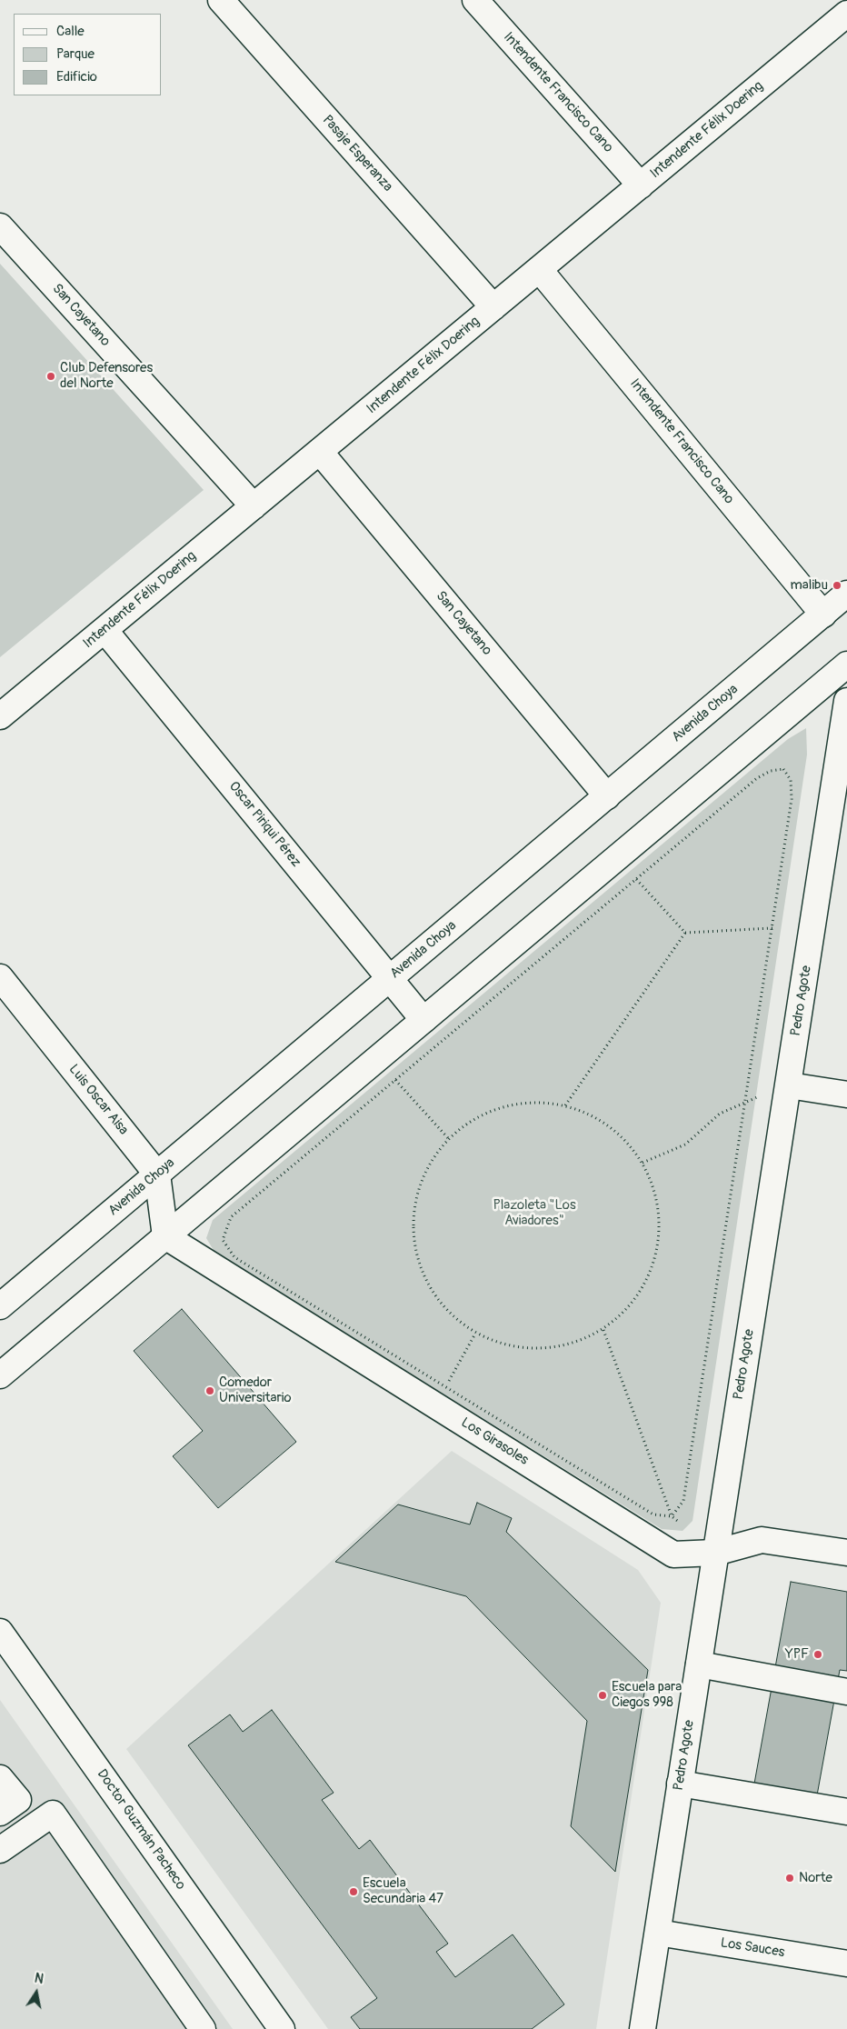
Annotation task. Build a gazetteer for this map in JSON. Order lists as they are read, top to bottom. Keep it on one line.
{"streets":{"street":["Intendente Francisco Cano","Intendente Félix Doering","Pasaje Esperanza","San Cayetano","Avenida Choya","Oscar Piriqui Pérez","Pedro Agote","Luis Oscar Aisa","Los Girasoles","Doctor Guzmán Pacheco","Los Sauces"]},"crossings":[["Intendente Francisco Cano","Intendente Félix Doering"],["Intendente Francisco Cano","Avenida Choya"],["Intendente Félix Doering","Pasaje Esperanza"],["Intendente Félix Doering","San Cayetano"],["Intendente Félix Doering","Oscar Piriqui Pérez"],["San Cayetano","Avenida Choya"],["Avenida Choya","Oscar Piriqui Pérez"],["Avenida Choya","Luis Oscar Aisa"],["Pedro Agote","Los Girasoles"],["Pedro Agote","Los Sauces"]],"parks":["Plazoleta \"Los Aviadores\""],"places":["Club Defensores del Norte","malibu","Comedor Universitario","YPF","Escuela para Ciegos 998","Norte","Escuela Secundaria 47"],"legend":["Calle","Parque","Edificio"],"north":"top"}
